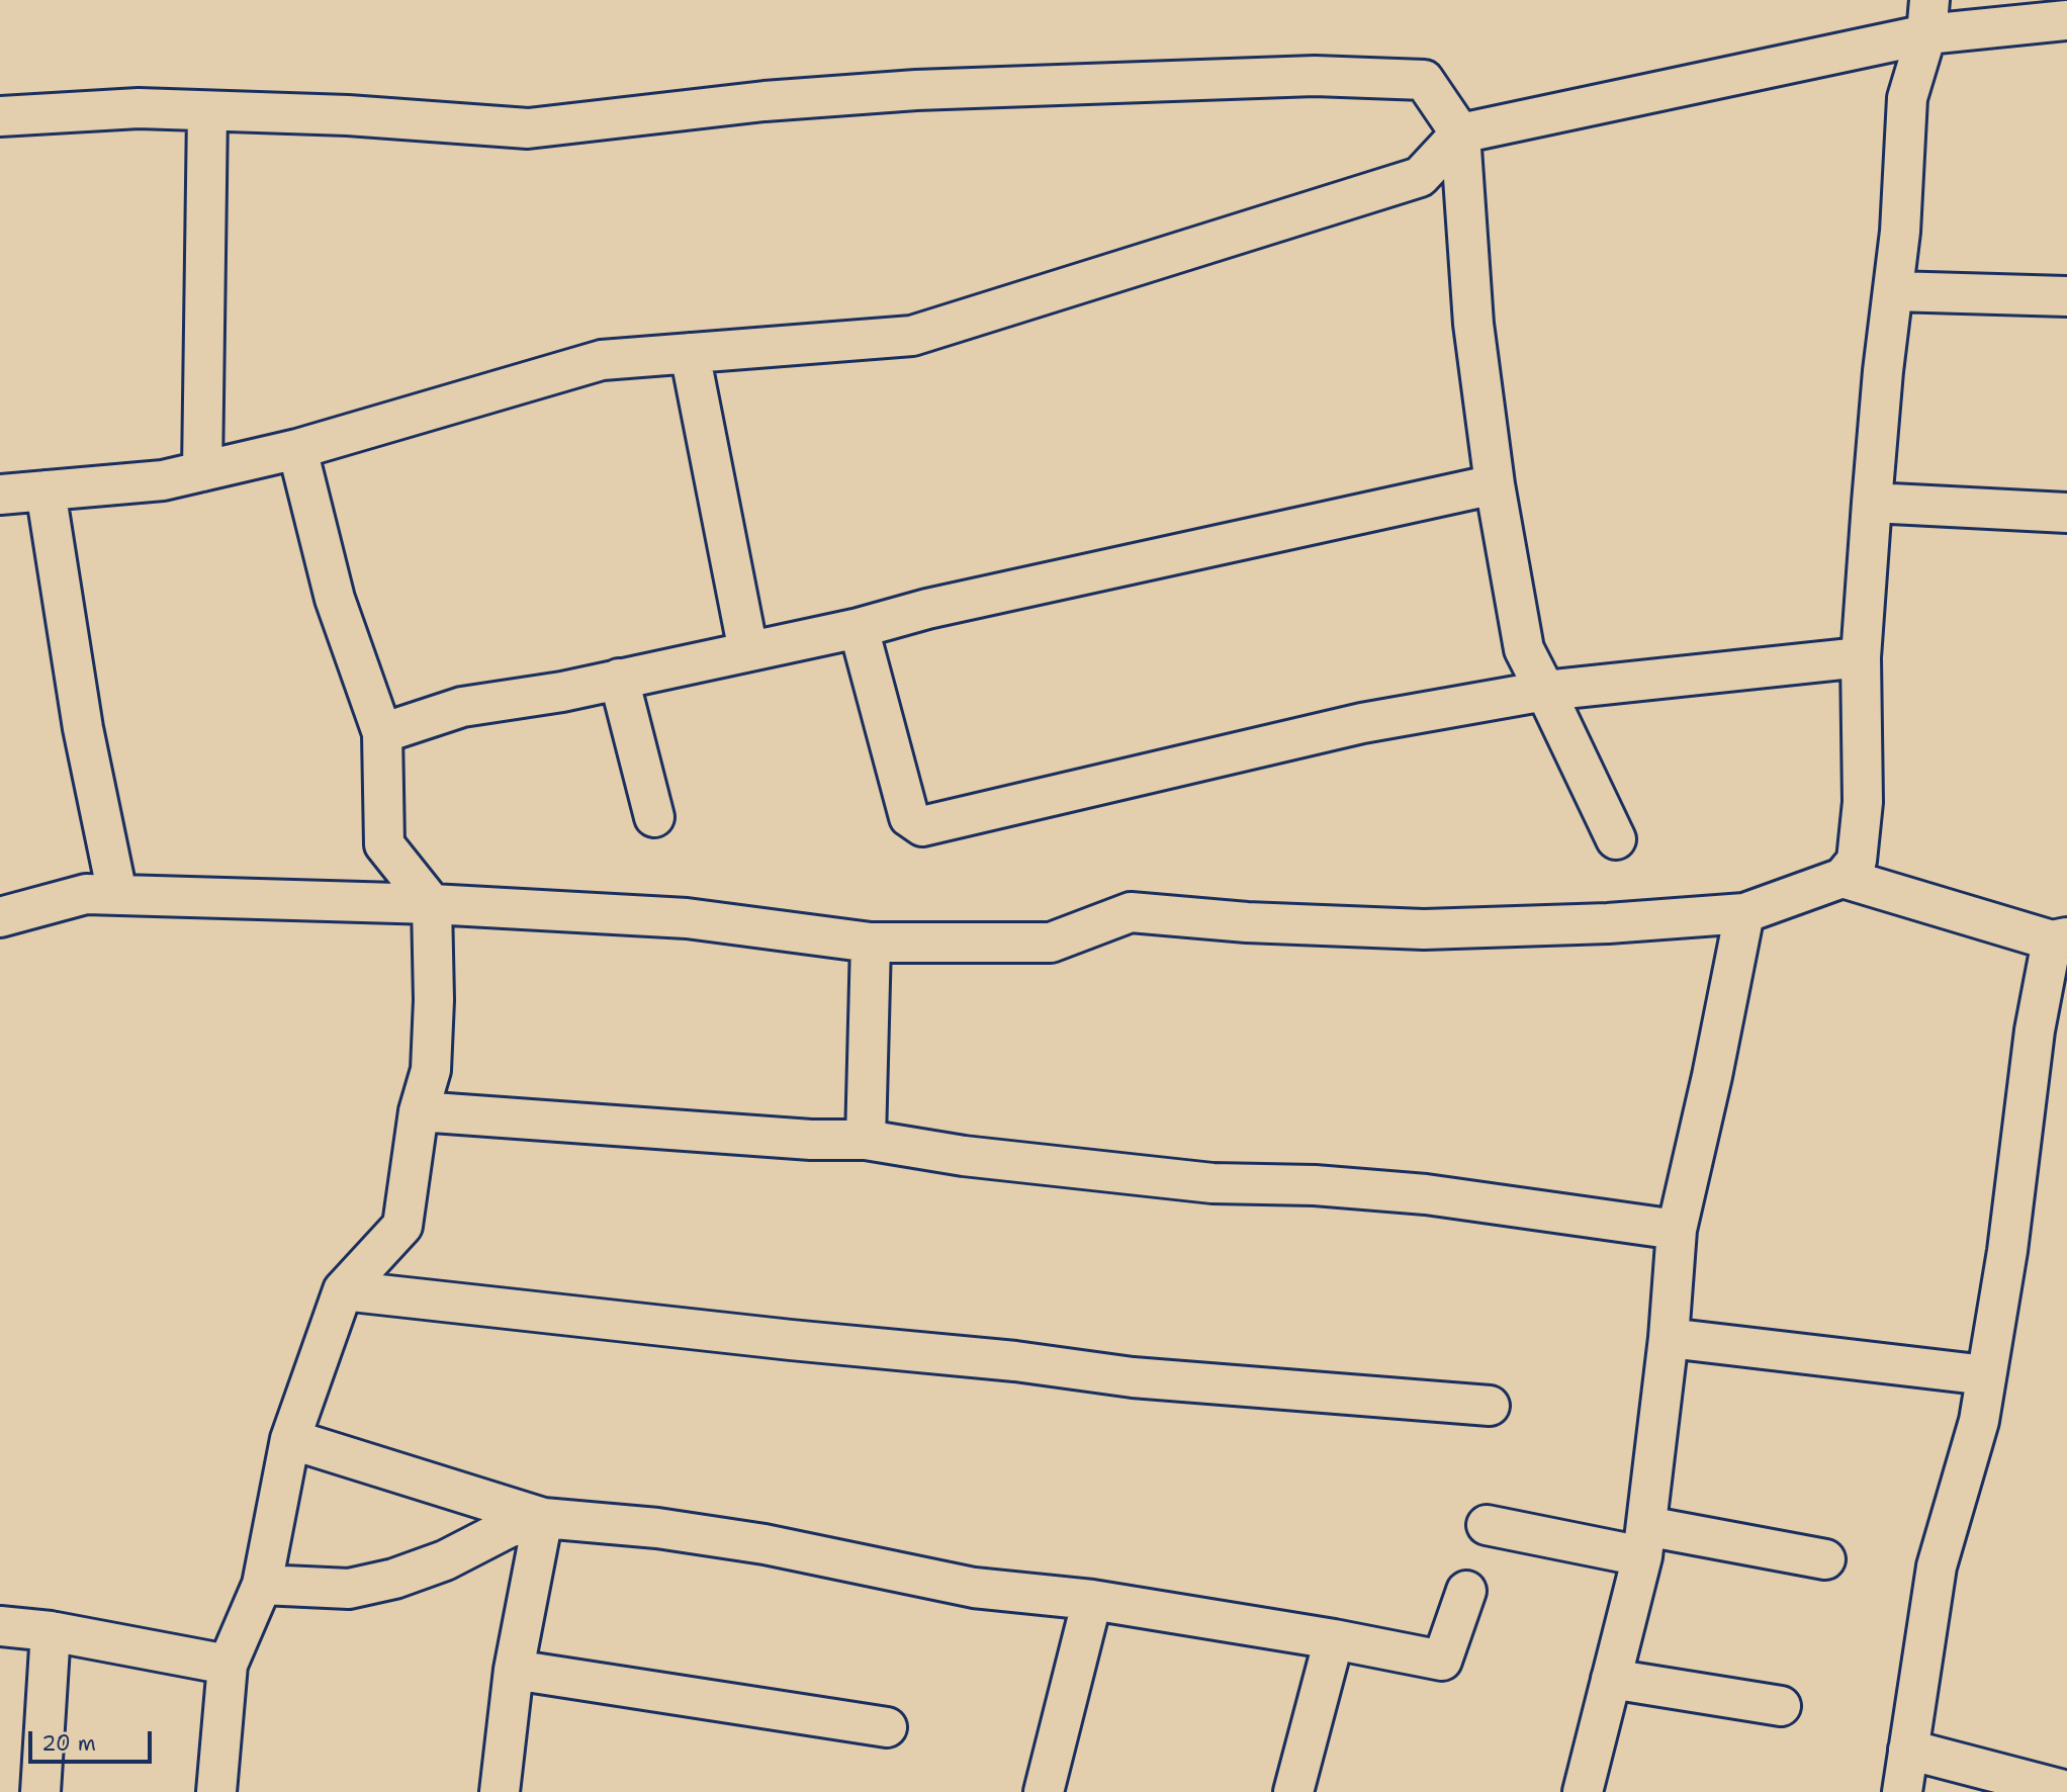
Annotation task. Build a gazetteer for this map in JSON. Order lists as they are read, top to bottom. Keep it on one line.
{"scale_bar":"20 m"}
